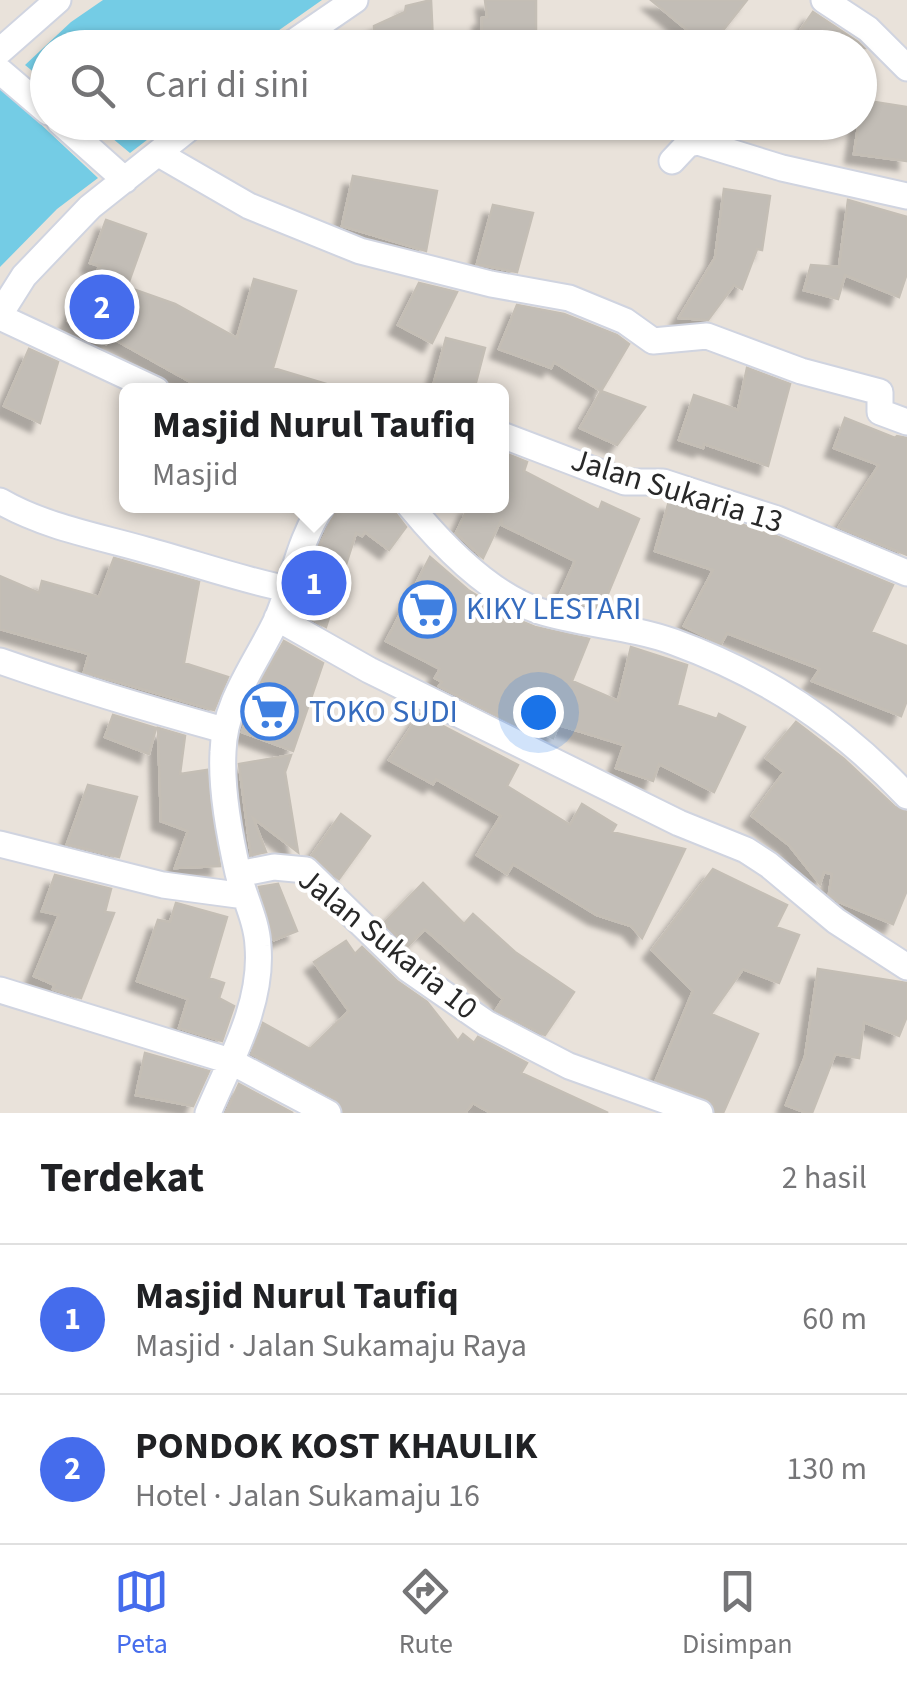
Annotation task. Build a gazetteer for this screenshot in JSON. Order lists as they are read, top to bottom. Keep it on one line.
{"streets":{"street":["Jalan Sukaria 13","Jalan Sukaria 10"]},"places":{"supermarket":["KIKY LESTARI","TOKO SUDI"]},"page":{"search":"Cari di sini","pins":["2","1"],"popup":["Masjid Nurul Taufiq","Masjid"],"heading":["Terdekat","2 hasil"],"list":[{"mark":"1","name":"Masjid Nurul Taufiq","note":"Masjid · Jalan Sukamaju Raya","value":"60 m"},{"mark":"2","name":"PONDOK KOST KHAULIK","note":"Hotel · Jalan Sukamaju 16","value":"130 m"}],"nav":["Peta","Rute","Disimpan"]}}
